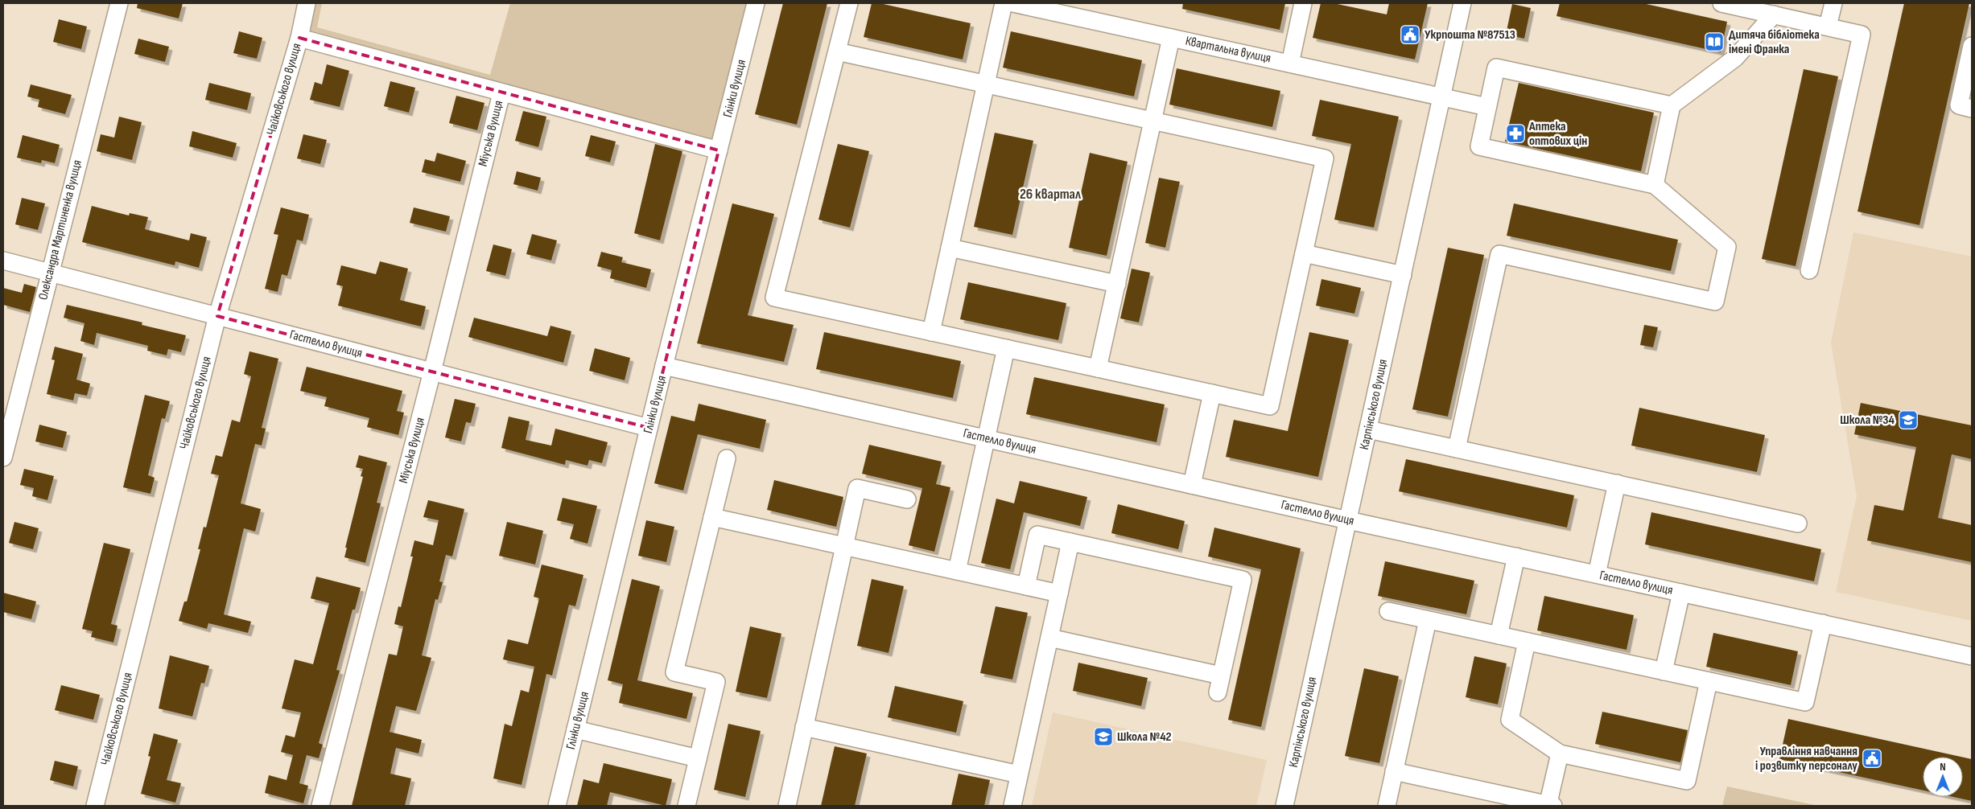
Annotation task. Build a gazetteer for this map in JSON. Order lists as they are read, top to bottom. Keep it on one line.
{"streets":{"street":["Квартальна вулиця","Глінки вулиця","Чайковського вулиця","Міуська вулиця","Олександра Мартиненка вулиця","Гастелло вулиця","Карпінського вулиця"]},"crossings":[["Квартальна вулиця","Карпінського вулиця"],["Глінки вулиця","Міуська вулиця"],["Глінки вулиця","Гастелло вулиця"],["Чайковського вулиця","Міуська вулиця"],["Чайковського вулиця","Гастелло вулиця"],["Міуська вулиця","Гастелло вулиця"],["Олександра Мартиненка вулиця","Гастелло вулиця"],["Гастелло вулиця","Карпінського вулиця"]],"districts":["26 квартал"],"places":{"public building":["Укрпошта №87513","Управління навчання і розвитку персоналу"],"library":["Дитяча бібліотека імені Франка"],"pharmacy":["Аптека оптових цін"],"school or university":["Школа №34","Школа №42"]},"north":"top"}
